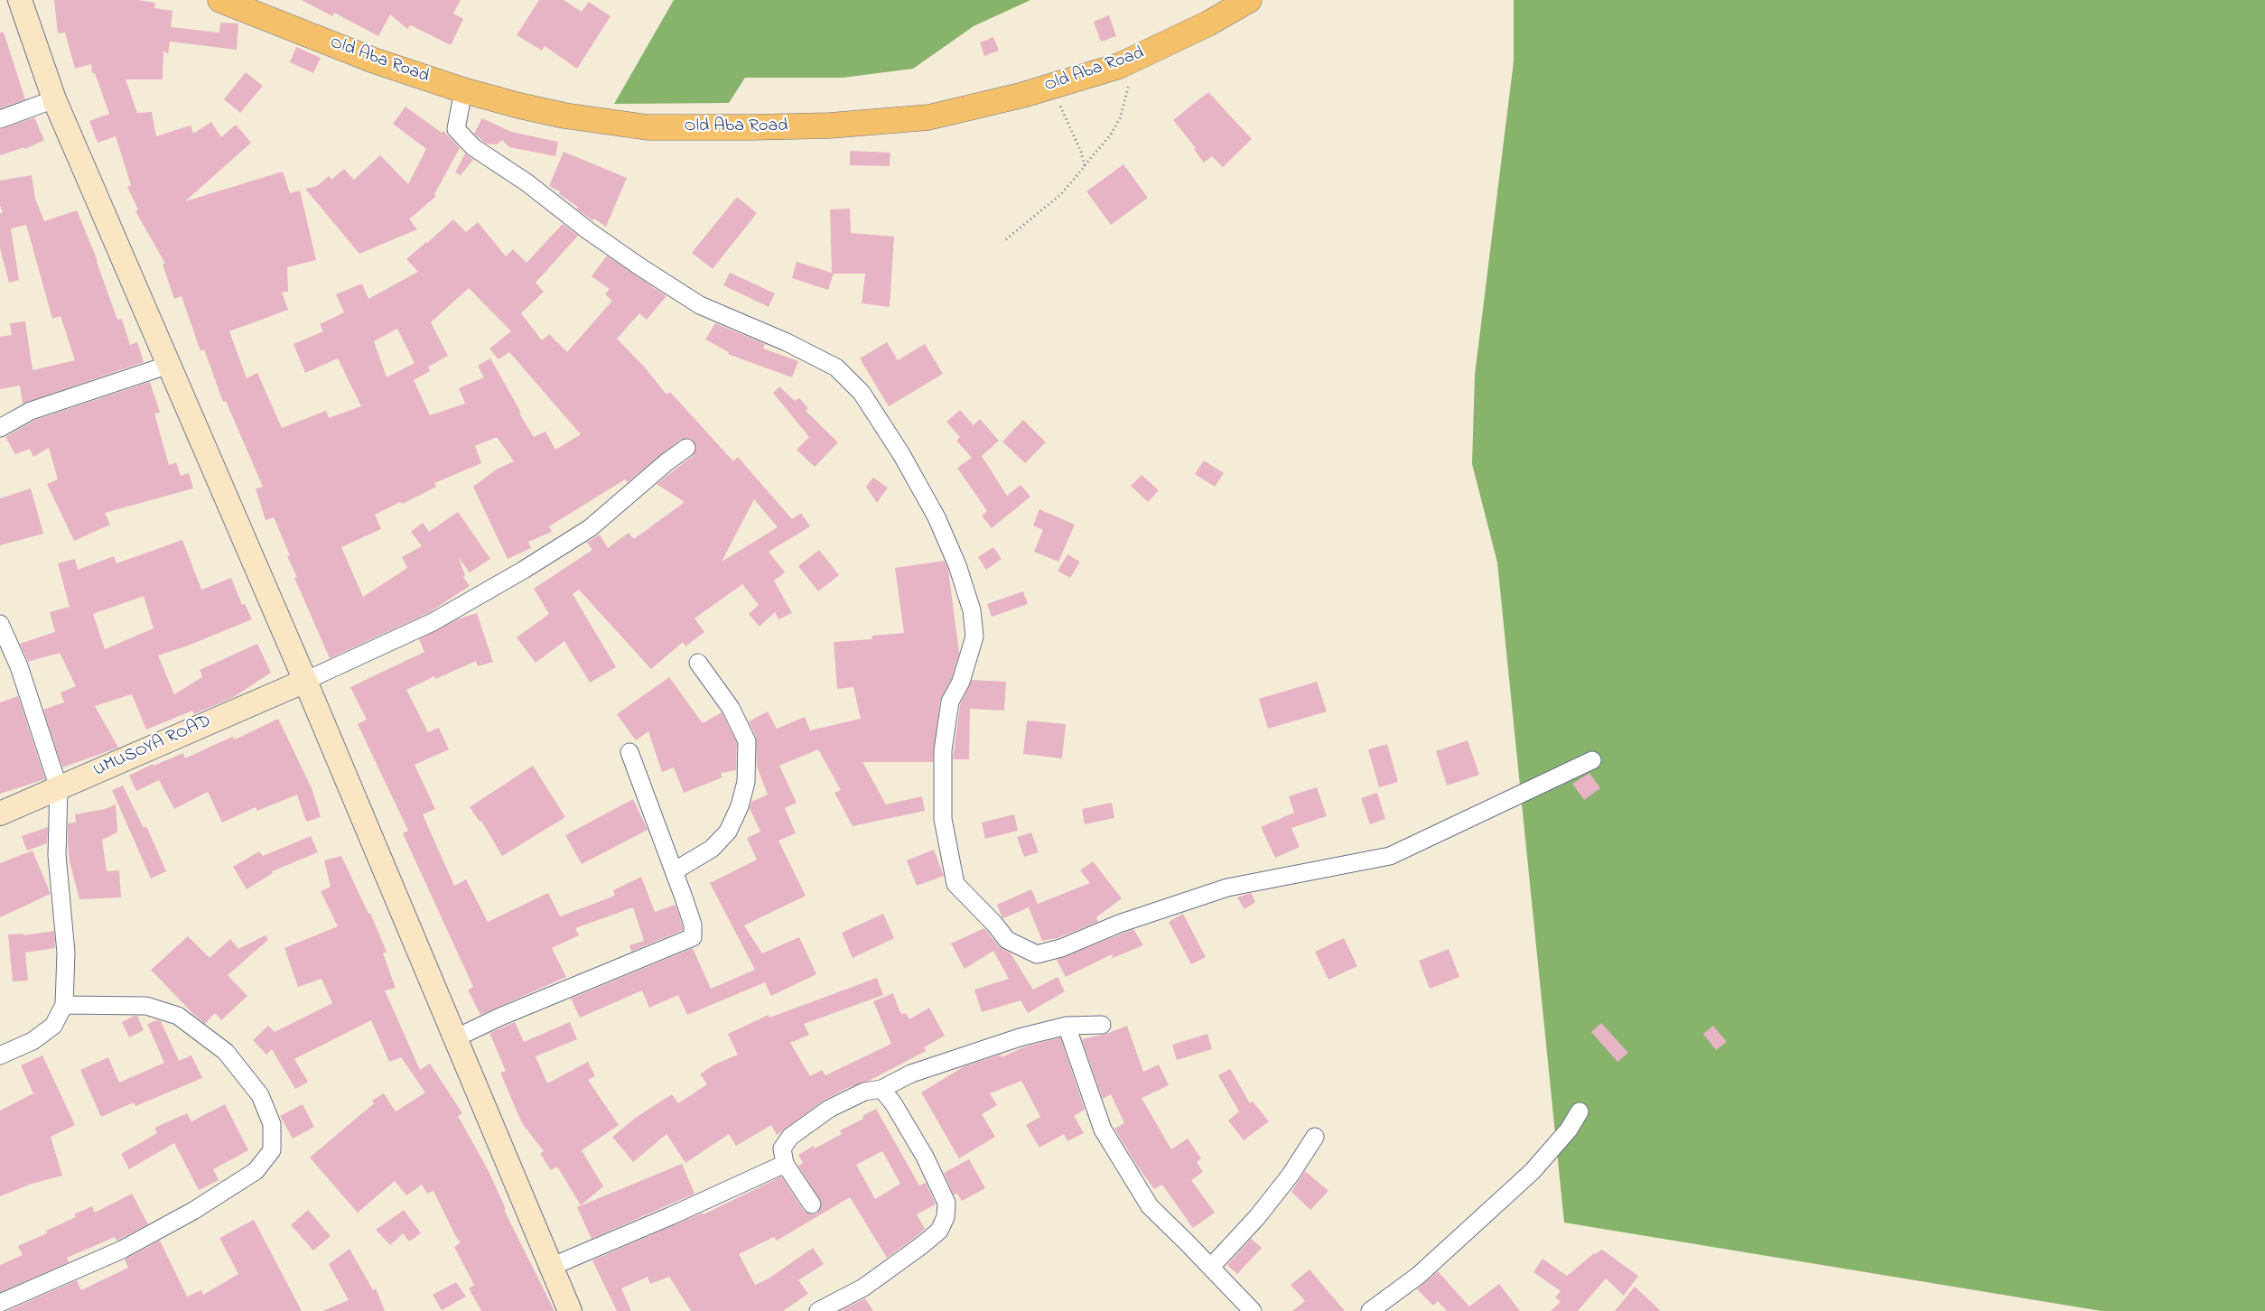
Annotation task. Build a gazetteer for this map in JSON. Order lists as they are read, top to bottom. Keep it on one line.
{"streets":{"main road":["Old Aba Road","UMUSOYA ROAD"]}}
